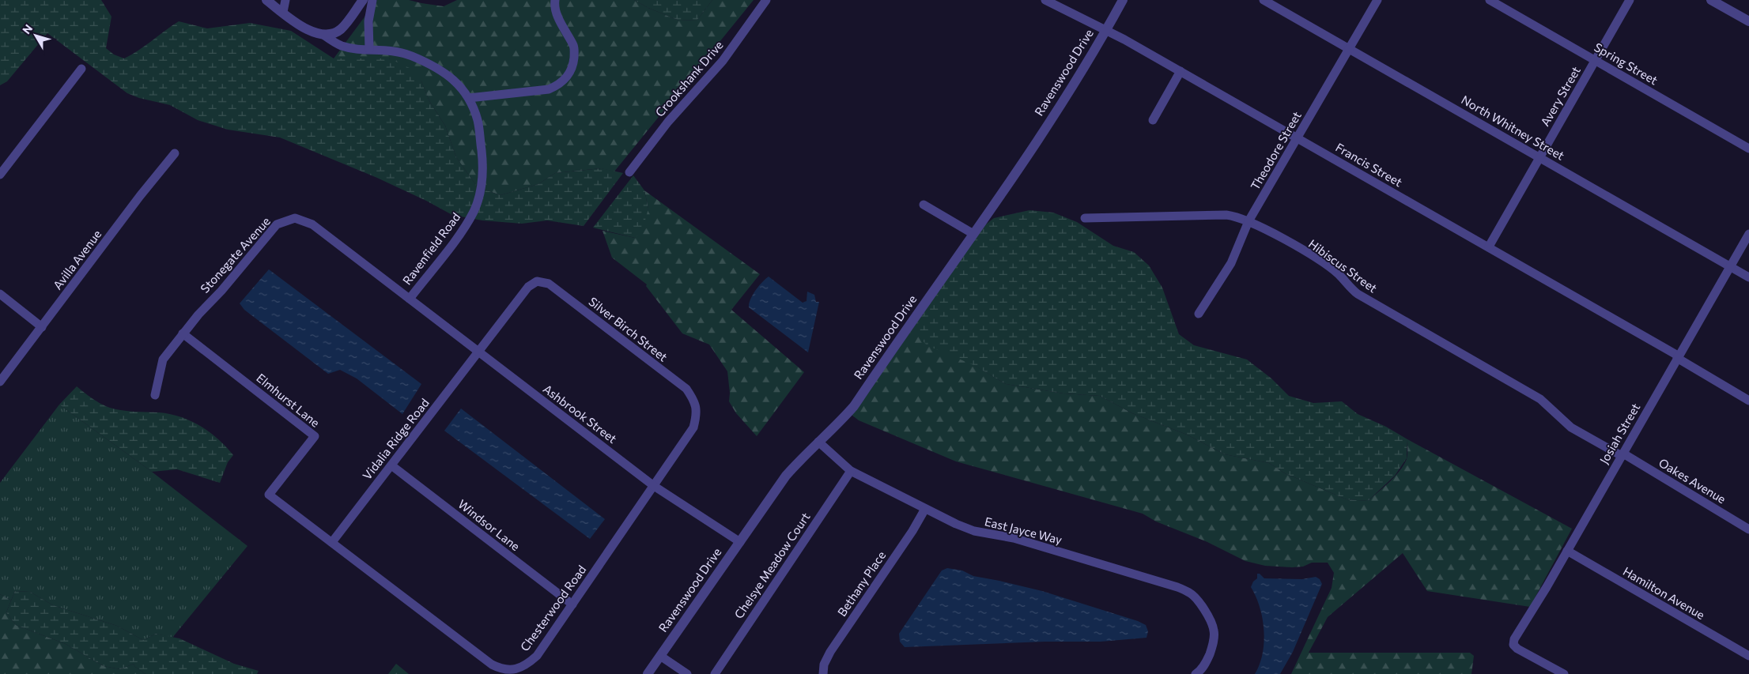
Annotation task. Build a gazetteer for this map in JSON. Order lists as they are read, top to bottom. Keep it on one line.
{"streets":{"street":["Spring Street","Ravenswood Drive","Crookshank Drive","Avery Street","North Whitney Street","Theodore Street","Francis Street","Ravenfield Road","Stonegate Avenue","Avilla Avenue","Hibiscus Street","Silver Birch Street","Elmhurst Lane","Ashbrook Street","Josiah Street","Vidalia Ridge Road","Oakes Avenue","Windsor Lane","East Jayce Way","Chelsye Meadow Court","Bethany Place","Hamilton Avenue","Chesterwood Road"]},"crossings":[["Spring Street","Avery Street"],["Ravenswood Drive","Francis Street"],["Ravenswood Drive","Ashbrook Street"],["Ravenswood Drive","East Jayce Way"],["Avery Street","North Whitney Street"],["Avery Street","Francis Street"],["North Whitney Street","Theodore Street"],["North Whitney Street","Josiah Street"],["Theodore Street","Francis Street"],["Theodore Street","Hibiscus Street"],["Francis Street","Josiah Street"],["Ravenfield Road","Stonegate Avenue"],["Ravenfield Road","Ashbrook Street"],["Stonegate Avenue","Elmhurst Lane"],["Stonegate Avenue","Ashbrook Street"],["Hibiscus Street","Josiah Street"],["Hibiscus Street","Oakes Avenue"],["Silver Birch Street","Ashbrook Street"],["Silver Birch Street","Vidalia Ridge Road"],["Silver Birch Street","Chesterwood Road"],["Elmhurst Lane","Vidalia Ridge Road"],["Elmhurst Lane","Chesterwood Road"],["Ashbrook Street","Vidalia Ridge Road"],["Ashbrook Street","Chesterwood Road"],["Josiah Street","Oakes Avenue"],["Josiah Street","Hamilton Avenue"],["Vidalia Ridge Road","Windsor Lane"],["Vidalia Ridge Road","Chesterwood Road"],["Windsor Lane","Chesterwood Road"],["East Jayce Way","Chelsye Meadow Court"],["East Jayce Way","Bethany Place"]],"north":"top left"}
